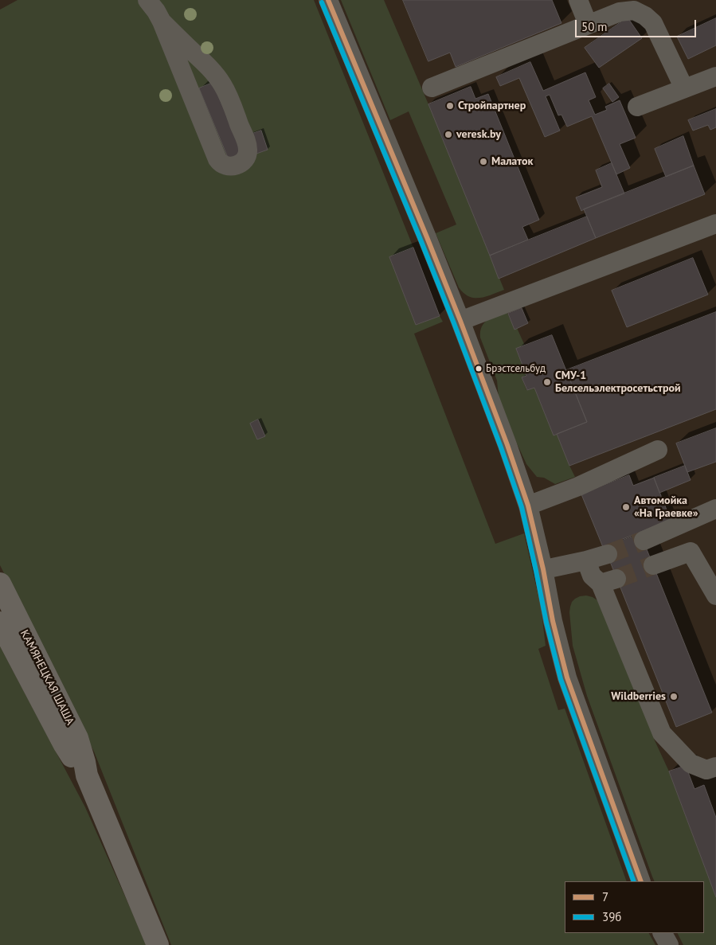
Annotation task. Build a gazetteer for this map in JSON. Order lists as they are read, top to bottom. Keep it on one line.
{"streets":{"main road":["КАМЯНЕЦКАЯ ШАША"]},"places":["Стройпартнер","veresk.by","Малаток","Брэстсельбуд","СМУ-1 Белсельэлектросетьстрой","Автомойка «На Граевке»","Wildberries"],"lines":["transit line 7","transit line 39б"],"legend":["7","39б"],"scale_bar":"50 m"}
